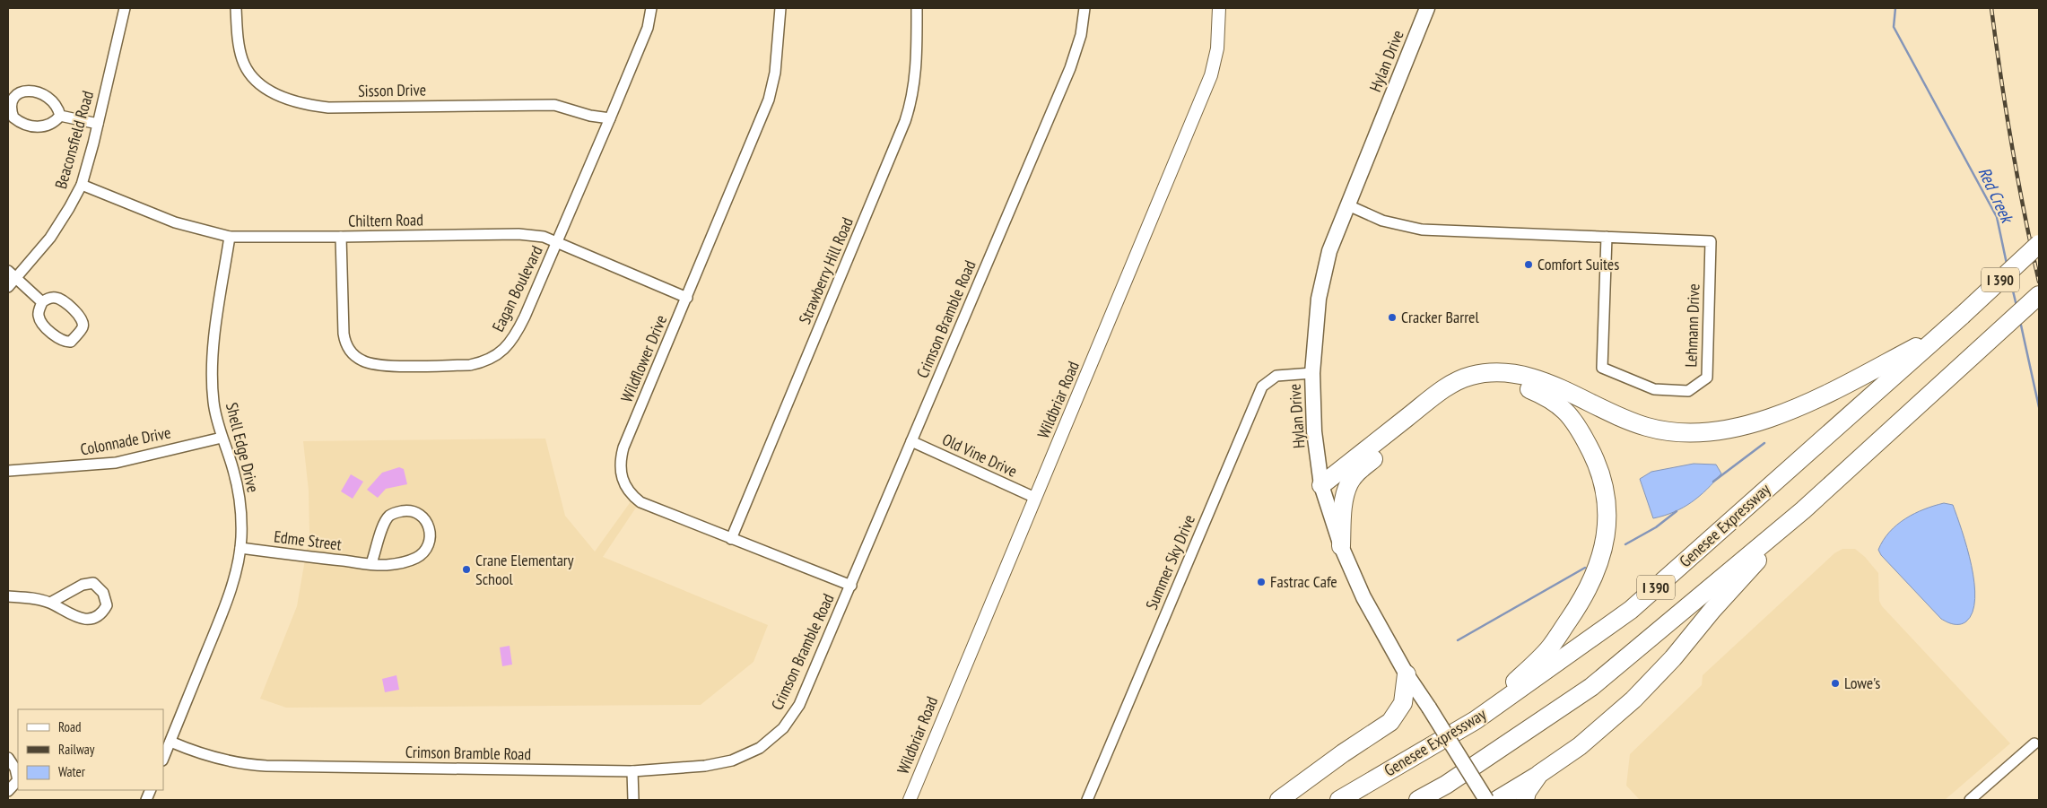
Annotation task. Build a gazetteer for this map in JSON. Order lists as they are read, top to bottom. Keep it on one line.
{"streets":{"highway":["I 390","Genesee Expressway"],"main road":["Hylan Drive"],"street":["Sisson Drive","Beaconsfield Road","Chiltern Road","Strawberry Hill Road","Eagan Boulevard","Crimson Bramble Road","Lehmann Drive","Wildflower Drive","Wildbriar Road","Colonnade Drive","Shell Edge Drive","Old Vine Drive","Edme Street","Summer Sky Drive"]},"crossings":[["Hylan Drive","Lehmann Drive"],["Hylan Drive","Summer Sky Drive"],["Sisson Drive","Eagan Boulevard"],["Beaconsfield Road","Chiltern Road"],["Chiltern Road","Eagan Boulevard"],["Chiltern Road","Wildflower Drive"],["Chiltern Road","Shell Edge Drive"],["Strawberry Hill Road","Wildflower Drive"],["Crimson Bramble Road","Wildflower Drive"],["Crimson Bramble Road","Shell Edge Drive"],["Crimson Bramble Road","Old Vine Drive"],["Wildbriar Road","Old Vine Drive"],["Colonnade Drive","Shell Edge Drive"],["Shell Edge Drive","Edme Street"]],"water":["Red Creek"],"places":["Comfort Suites","Cracker Barrel","Crane Elementary School","Fastrac Cafe","Lowe's"],"legend":["Road","Railway","Water"]}
